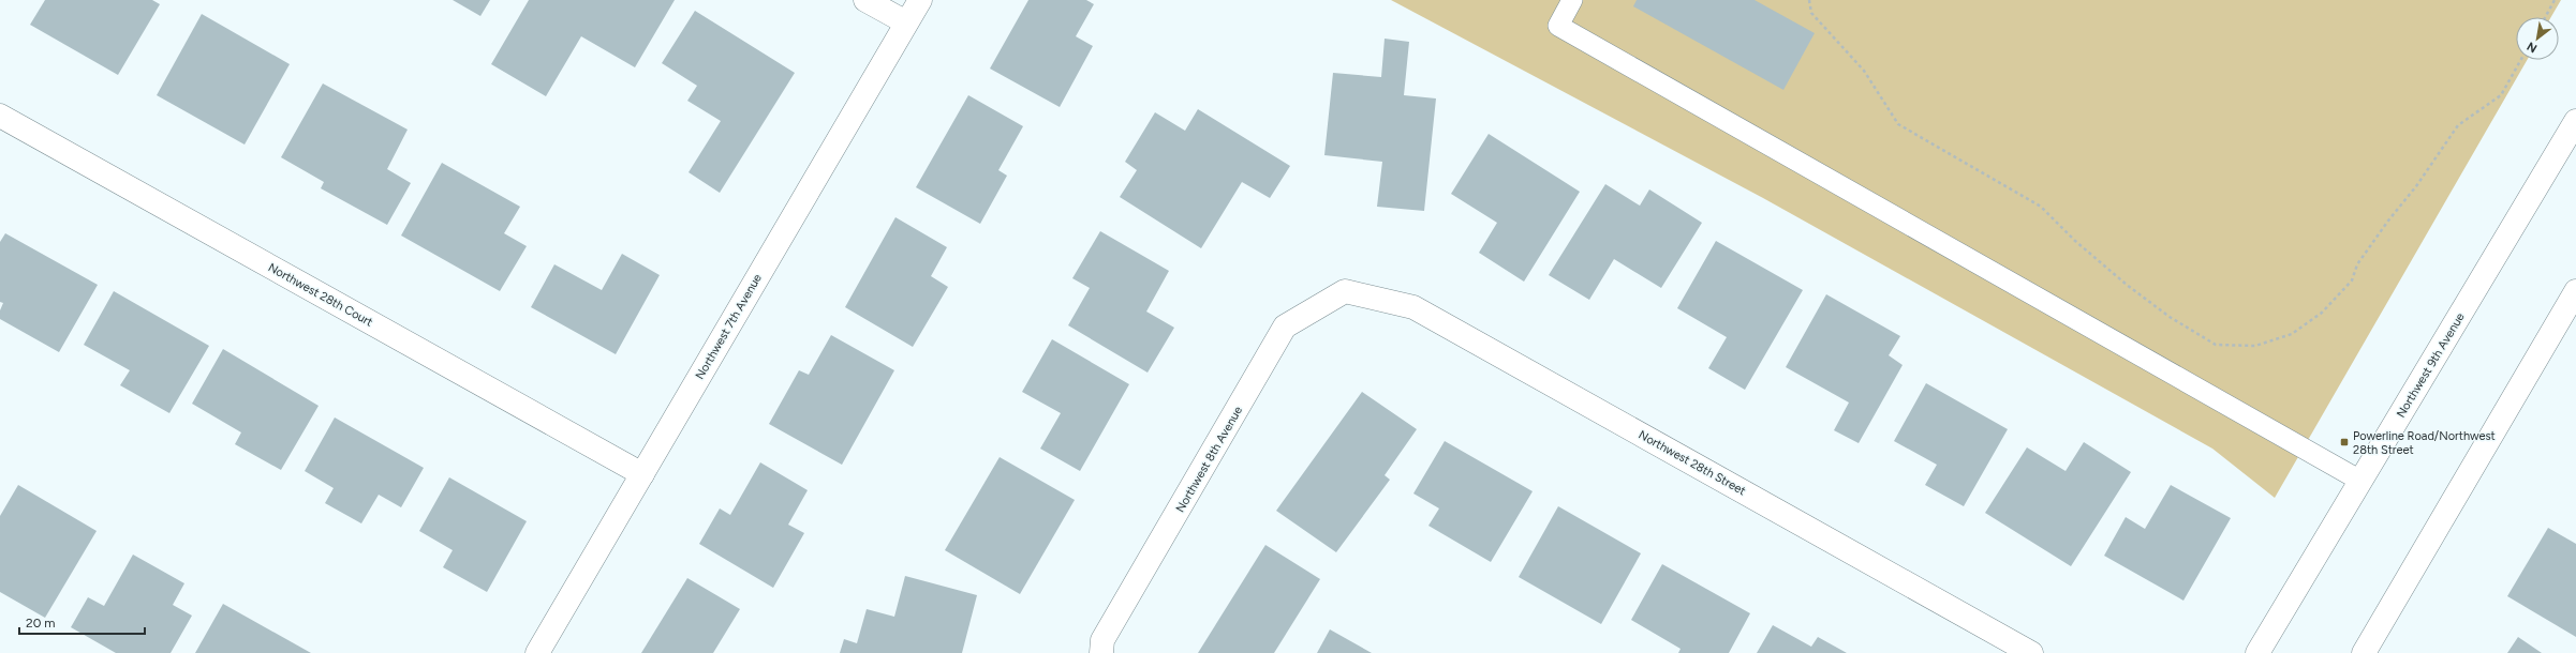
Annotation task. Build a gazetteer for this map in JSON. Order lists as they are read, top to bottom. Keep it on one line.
{"streets":{"street":["Northwest 28th Court","Northwest 7th Avenue","Northwest 9th Avenue","Northwest 8th Avenue","Northwest 28th Street"]},"crossings":[["Northwest 28th Court","Northwest 7th Avenue"],["Northwest 8th Avenue","Northwest 28th Street"]],"places":{"transit":["Powerline Road/Northwest 28th Street"]},"scale_bar":"20 m","north":"bottom left"}
